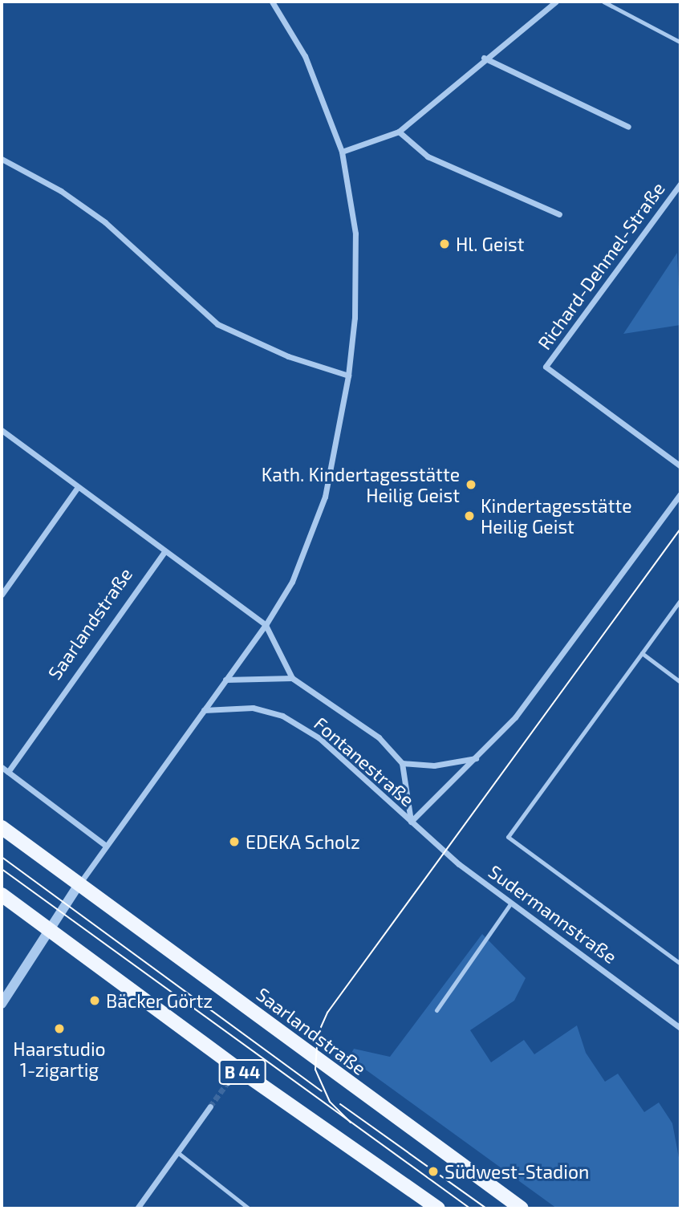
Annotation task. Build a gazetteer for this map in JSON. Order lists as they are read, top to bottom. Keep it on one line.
{"streets":{"main road":["Saarlandstraße","B 44"],"street":["Richard-Dehmel-Straße","Fontanestraße","Sudermannstraße"]},"crossings":[["Saarlandstraße","Fontanestraße"],["Fontanestraße","Sudermannstraße"]],"places":["Hl. Geist","Kath. Kindertagesstätte Heilig Geist","Kindertagesstätte Heilig Geist","EDEKA Scholz","Bäcker Görtz","Haarstudio 1-zigartig","Südwest-Stadion"]}
